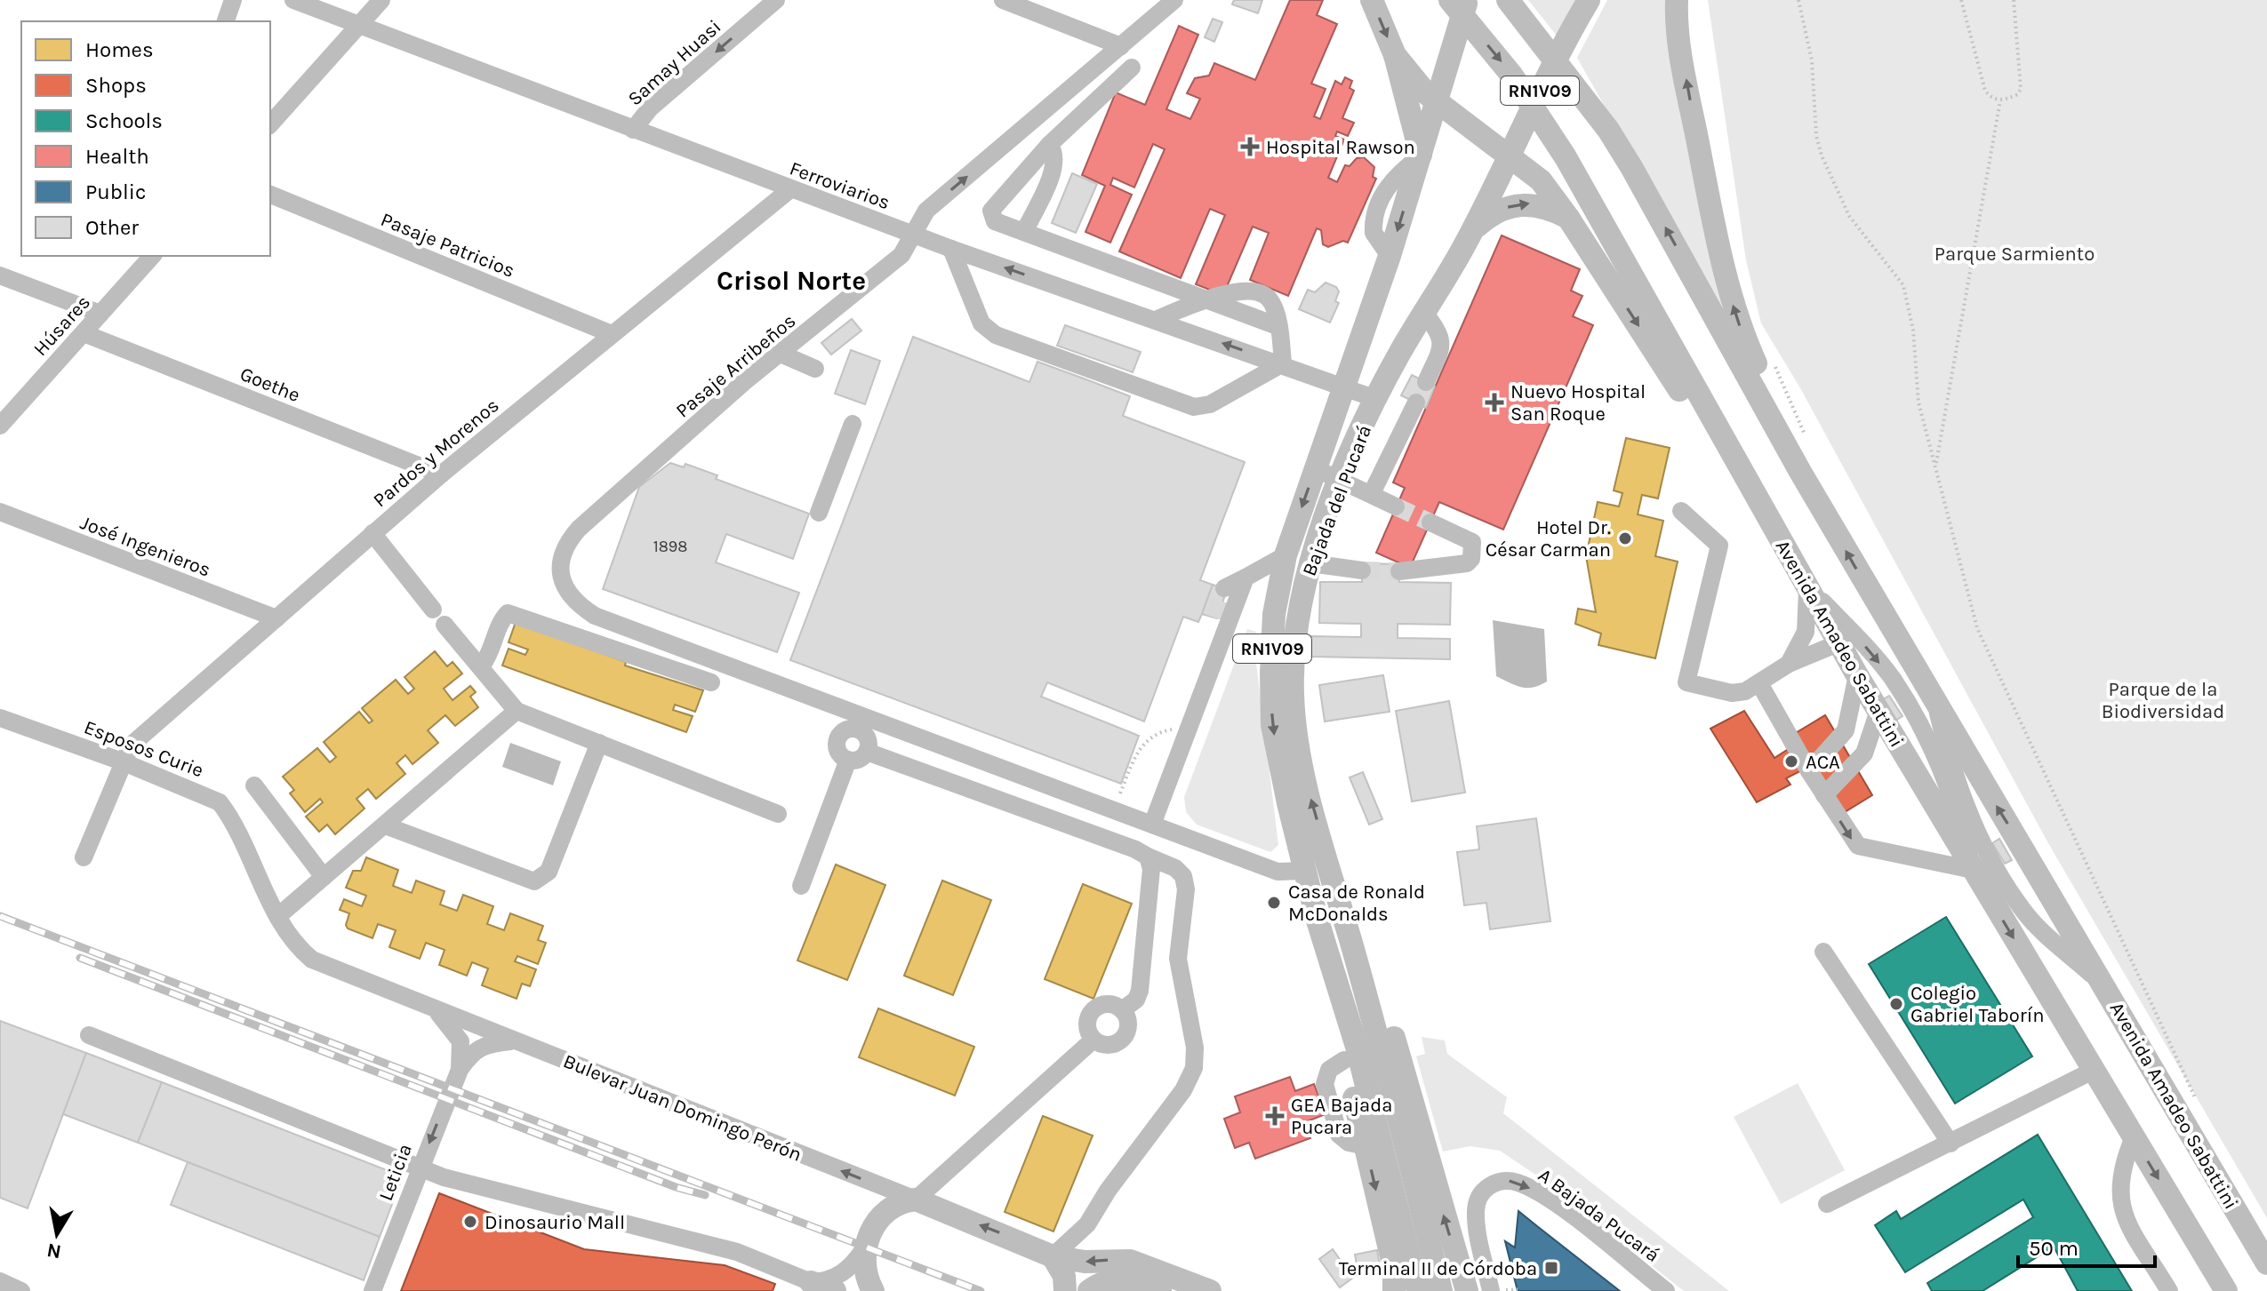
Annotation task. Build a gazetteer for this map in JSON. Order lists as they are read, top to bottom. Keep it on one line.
{"streets":{"main road":["RN1V09","Bajada del Pucará","Avenida Amadeo Sabattini","Bulevar Juan Domingo Perón"],"street":["Samay Huasi","Ferroviarios","Pasaje Patricios","Húsares","Pasaje Arribeños","Goethe","Pardos y Morenos","José Ingenieros","Esposos Curie","Leticia","A Bajada Pucará"]},"crossings":[["Samay Huasi","Ferroviarios"],["Ferroviarios","Pasaje Arribeños"],["Ferroviarios","Pardos y Morenos"],["Ferroviarios","Bajada del Pucará"],["Pasaje Patricios","Pardos y Morenos"],["Húsares","Goethe"],["Goethe","Pardos y Morenos"],["Pardos y Morenos","José Ingenieros"],["Pardos y Morenos","Esposos Curie"],["Esposos Curie","Bulevar Juan Domingo Perón"],["Bulevar Juan Domingo Perón","Leticia"]],"one_way":["Samay Huasi"],"districts":["Crisol Norte"],"parks":["Parque Sarmiento","Parque de la Biodiversidad"],"places":{"health":["Hospital Rawson","Nuevo Hospital San Roque","GEA Bajada Pucara"],"other":["Hotel Dr. César Carman","ACA","Casa de Ronald McDonalds","Colegio Gabriel Taborín","Dinosaurio Mall"],"transit":["Terminal II de Córdoba"]},"house_numbers":["1898"],"legend":["Homes","Shops","Schools","Health","Public","Other"],"scale_bar":"50 m","north":"bottom"}
